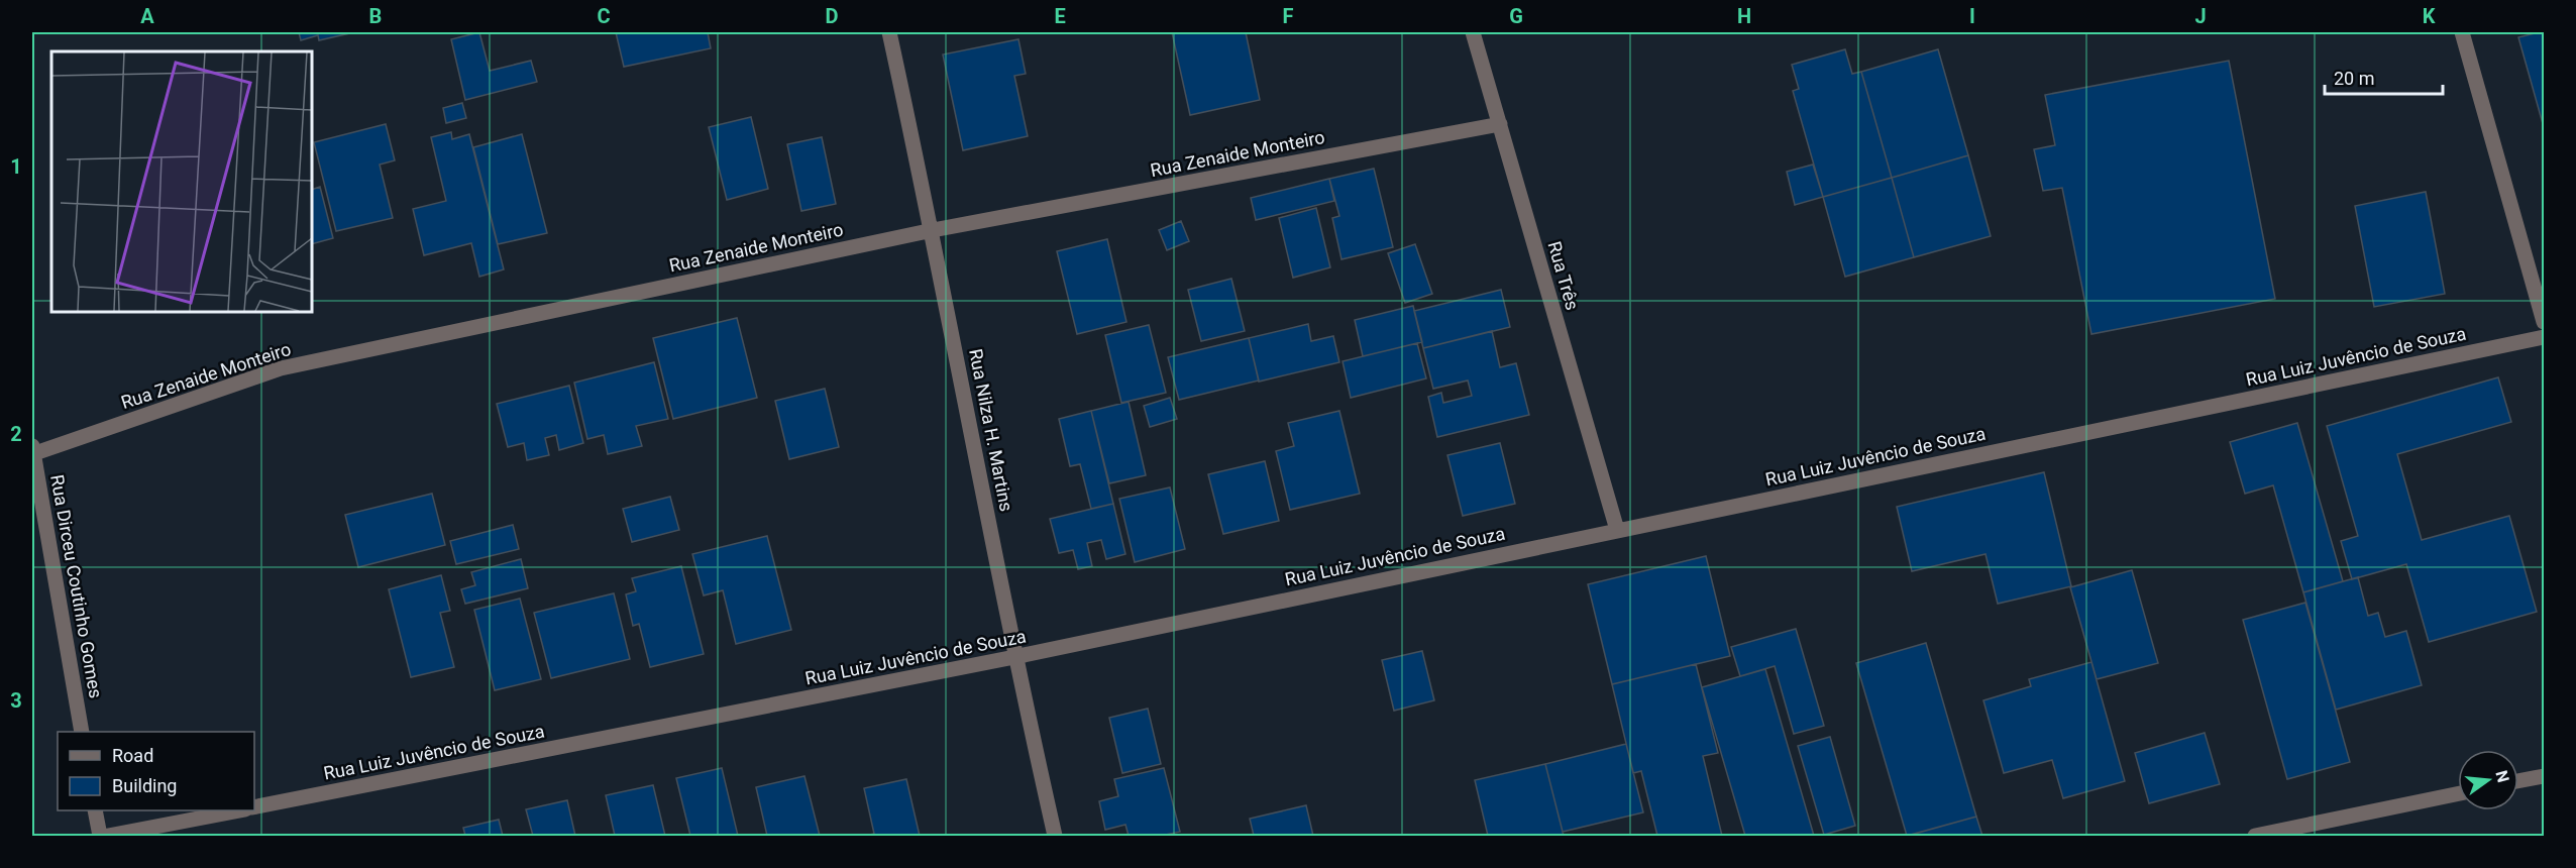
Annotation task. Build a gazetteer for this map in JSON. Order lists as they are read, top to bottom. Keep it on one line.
{"streets":{"street":["Rua Zenaide Monteiro","Rua Três","Rua Luiz Juvêncio de Souza","Rua Nilza H. Martins","Rua Dirceu Coutinho Gomes"]},"crossings":[["Rua Zenaide Monteiro","Rua Três"],["Rua Zenaide Monteiro","Rua Nilza H. Martins"],["Rua Zenaide Monteiro","Rua Dirceu Coutinho Gomes"],["Rua Três","Rua Luiz Juvêncio de Souza"],["Rua Luiz Juvêncio de Souza","Rua Nilza H. Martins"]],"legend":["Road","Building"],"scale_bar":"20 m","north":"right","grid":{"columns":["A","B","C","D","E","F","G","H","I","J","K"],"rows":["1","2","3"]}}
